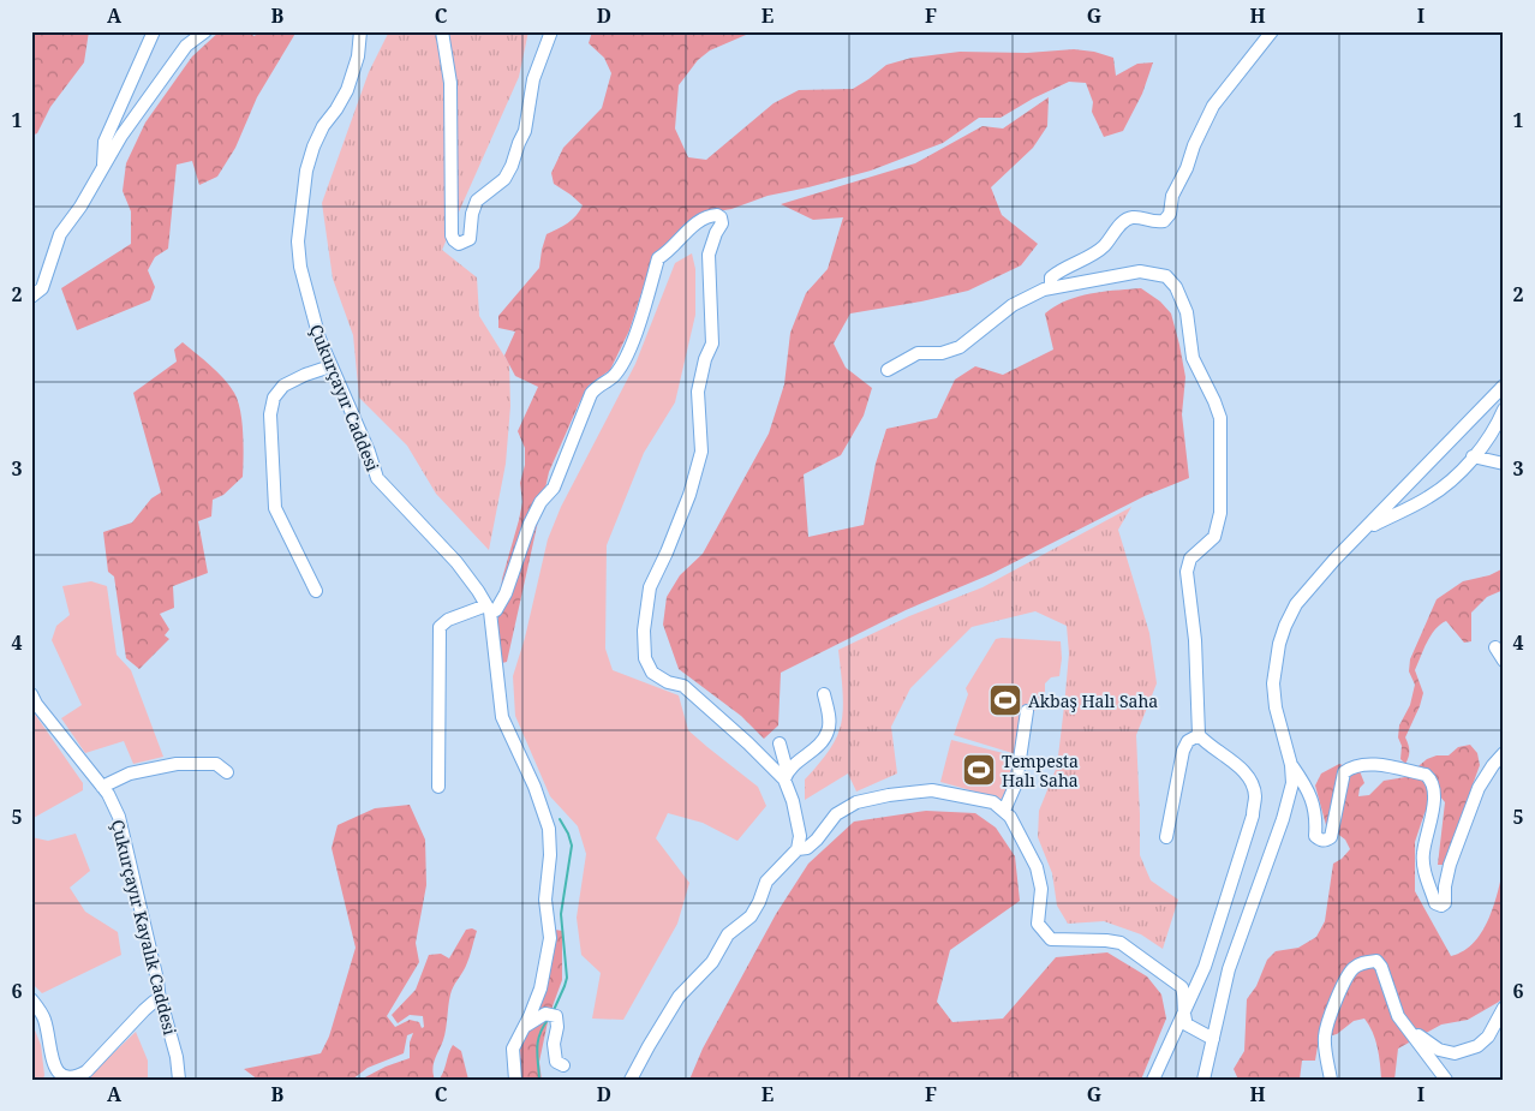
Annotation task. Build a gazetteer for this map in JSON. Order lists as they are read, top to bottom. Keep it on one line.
{"streets":{"street":["Çukurçayır Caddesi","Çukurçayır Kayalık Caddesi"]},"places":{"sports":["Akbaş Halı Saha","Tempesta Halı Saha"]},"grid":{"columns":["A","B","C","D","E","F","G","H","I"],"rows":["1","2","3","4","5","6"]}}
